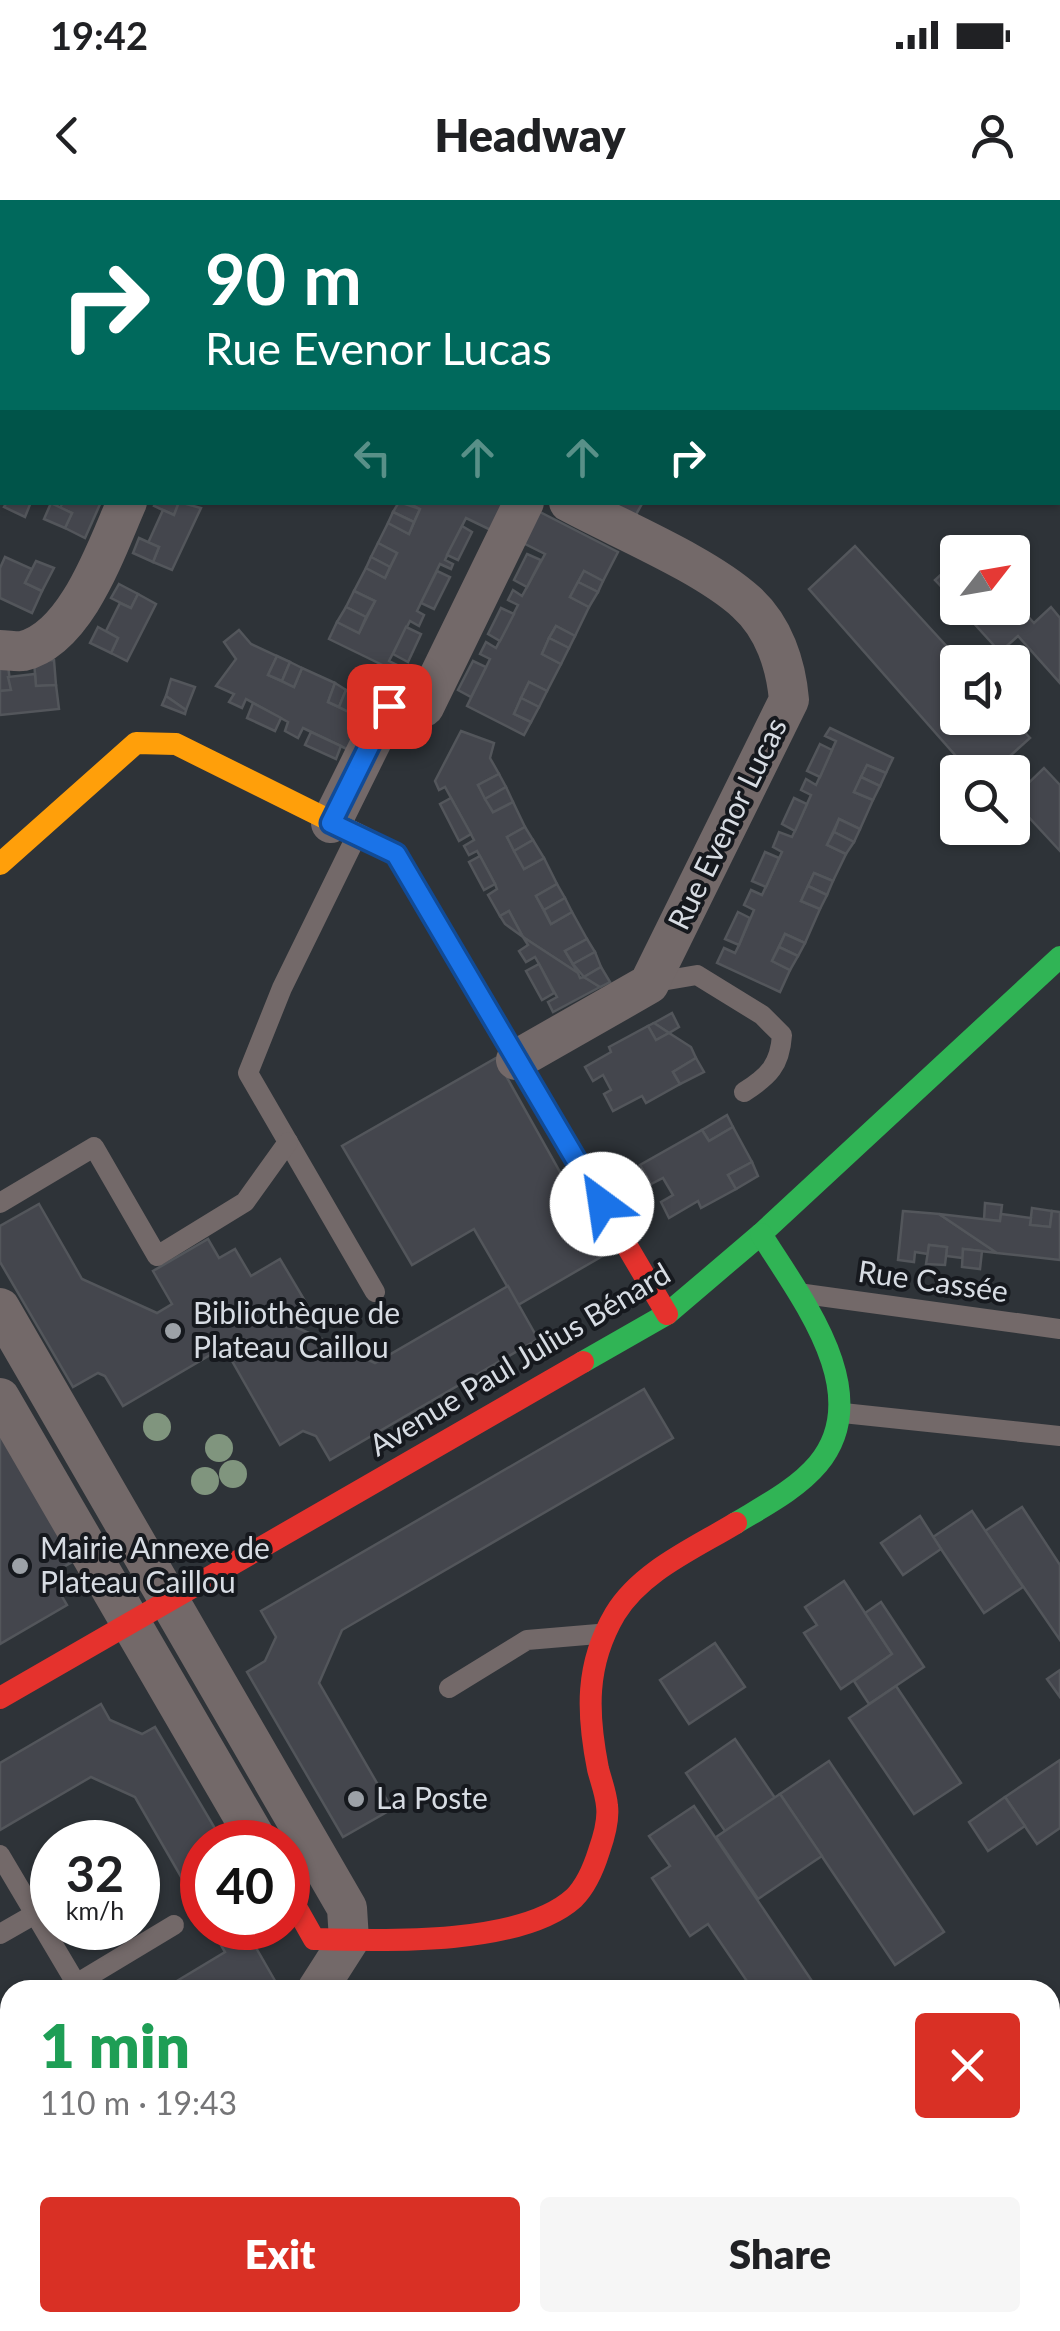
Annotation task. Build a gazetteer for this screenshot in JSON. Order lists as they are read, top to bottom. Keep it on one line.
{"streets":{"street":["Rue Evenor Lucas","Avenue Paul Julius Bénard"],"lane":["Rue Cassée"]},"places":["Bibliothèque de Plateau Caillou","Mairie Annexe de Plateau Caillou","La Poste"],"north":"top right","page":{"status":"19:42","header":"Headway","turn":["90 m","Rue Evenor Lucas"],"speed":"32 km/h","limit":"40","heading":["1 min","110 m · 19:43"],"buttons":["Exit","Share"]}}
